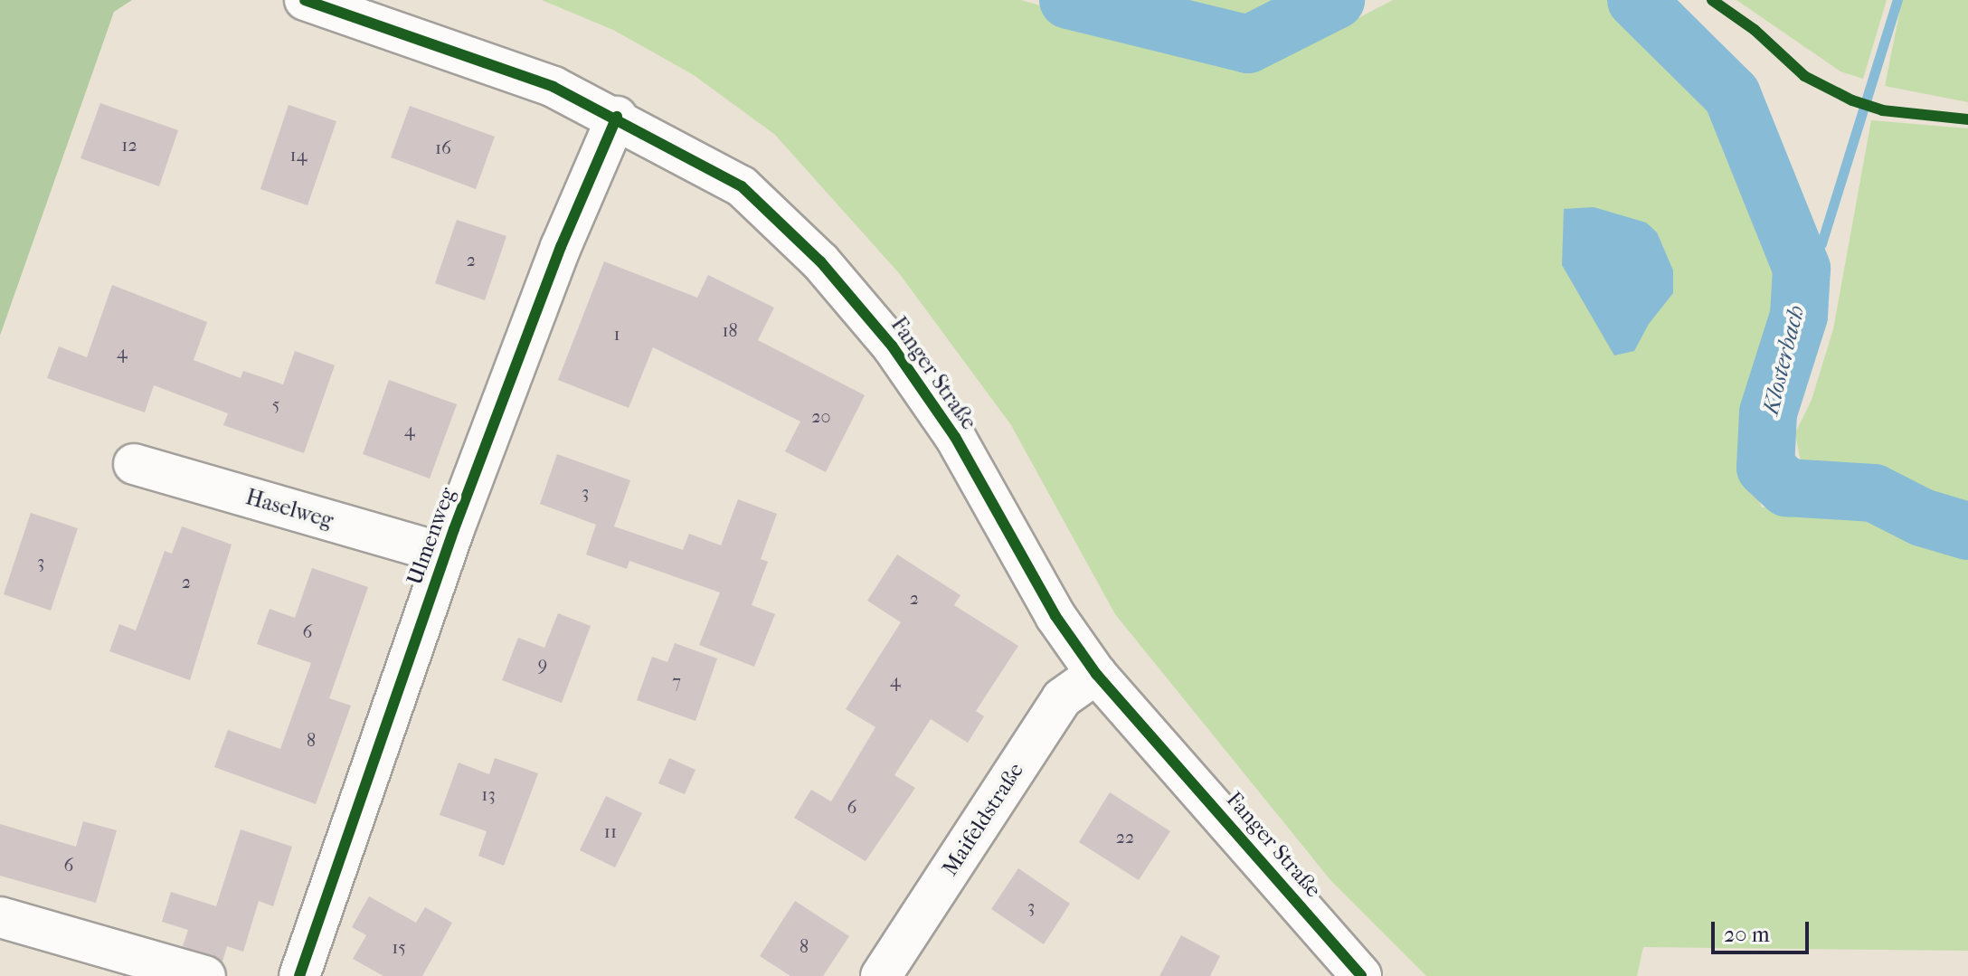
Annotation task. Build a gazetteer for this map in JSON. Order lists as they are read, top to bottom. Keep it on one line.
{"streets":{"street":["Fanger Straße","Haselweg","Ulmenweg","Maifeldstraße"]},"crossings":[["Fanger Straße","Ulmenweg"],["Fanger Straße","Maifeldstraße"],["Haselweg","Ulmenweg"]],"water":["Klosterbach"],"house_numbers":["12","16","14","2","18","1","4","5","20","4","3","3","2","2","6","9","4","7","8","13","6","11","22","6","3","8","15"],"scale_bar":"20 m"}
